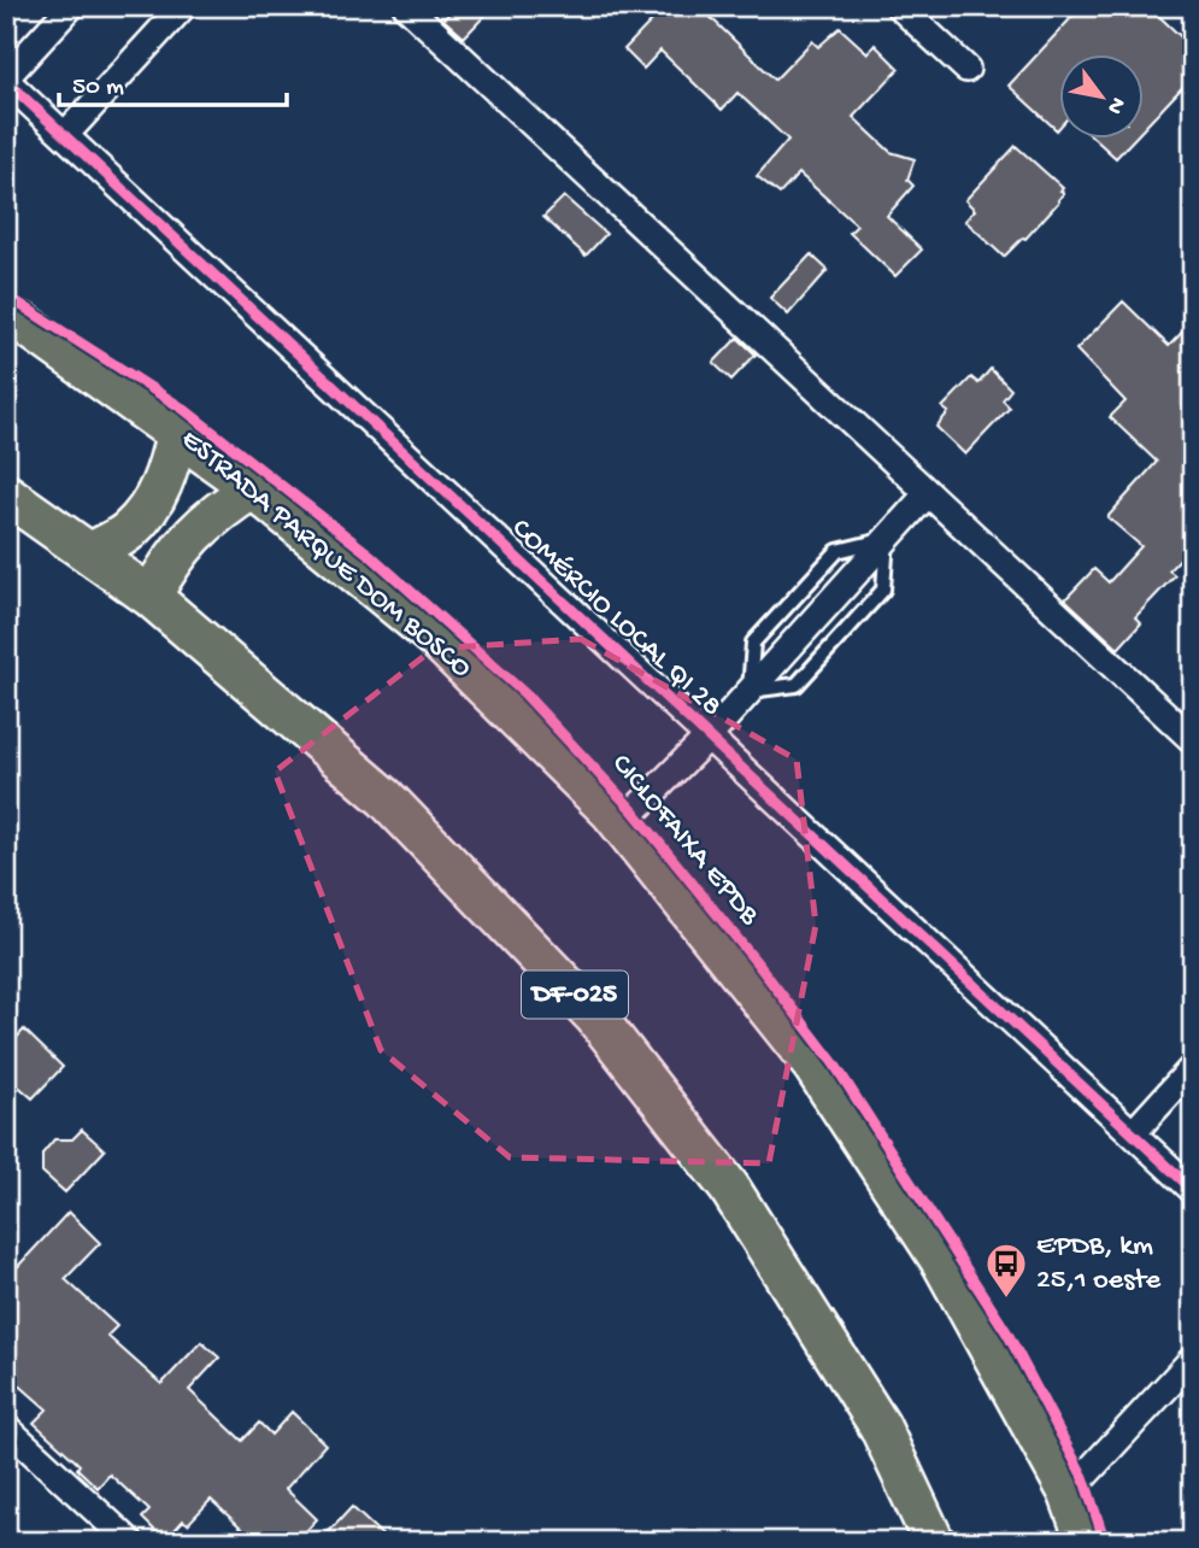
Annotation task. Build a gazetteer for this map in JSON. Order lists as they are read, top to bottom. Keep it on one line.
{"streets":{"main road":["ESTRADA PARQUE DOM BOSCO","DF-025"],"street":["COMÉRCIO LOCAL QI 28"],"cycle path":["CICLOFAIXA EPDB"]},"crossings":[["ESTRADA PARQUE DOM BOSCO","COMÉRCIO LOCAL QI 28"]],"places":{"bus stop":["EPDB, km 25,1 oeste"]},"scale_bar":"50 m","north":"bottom right"}
